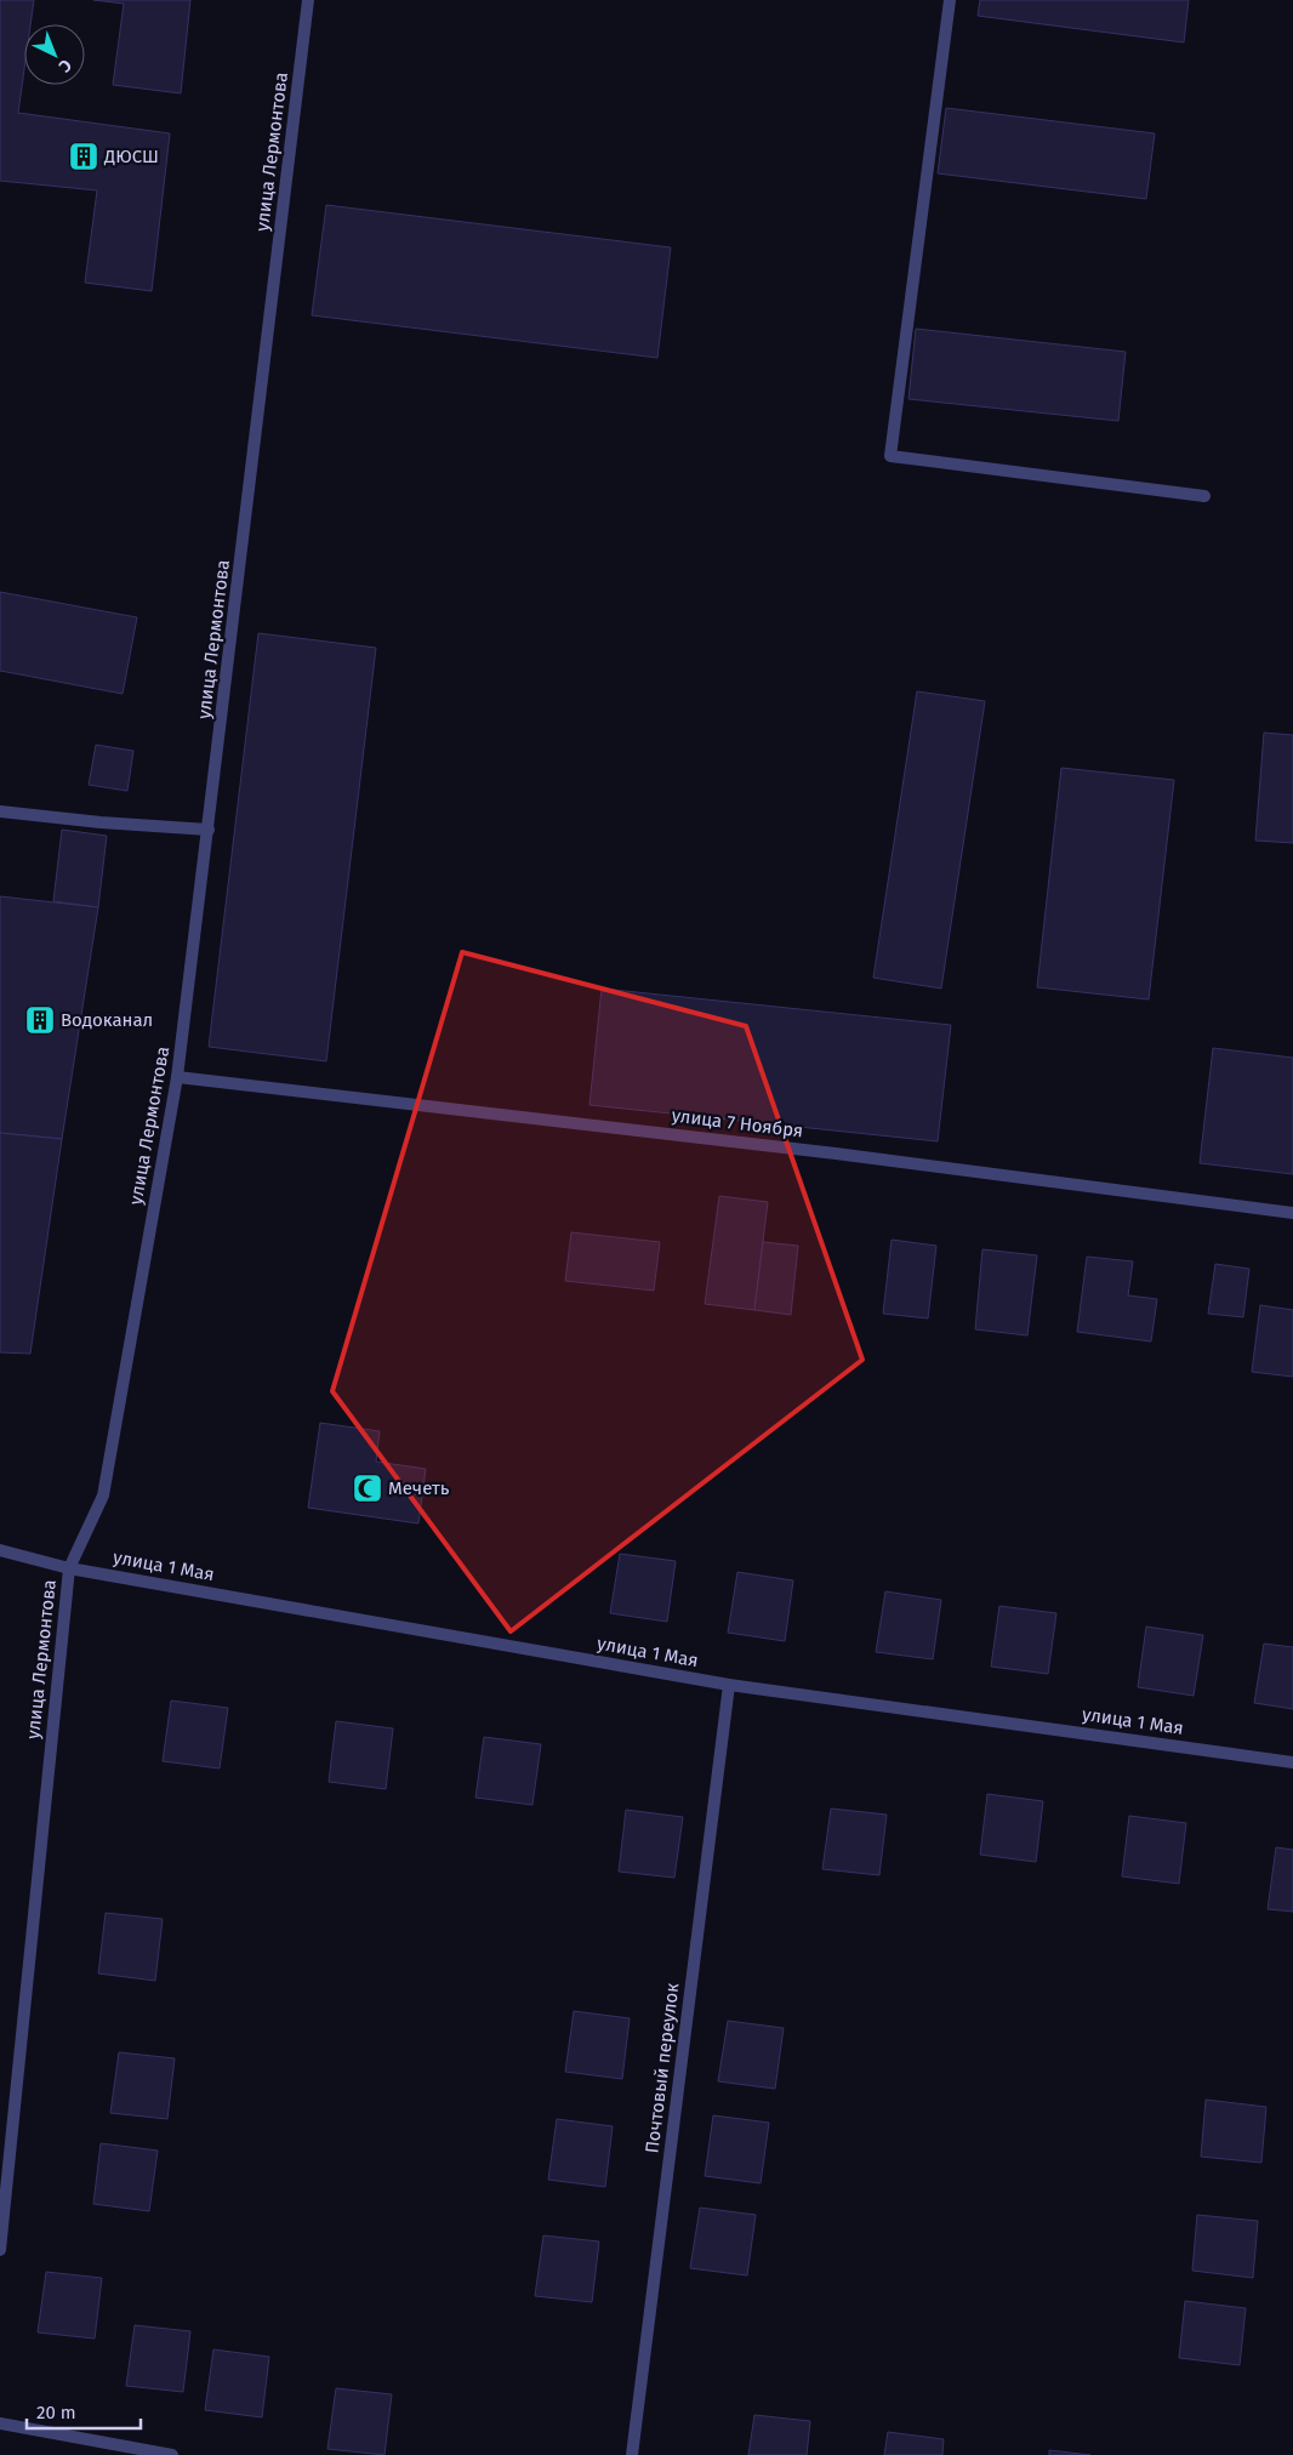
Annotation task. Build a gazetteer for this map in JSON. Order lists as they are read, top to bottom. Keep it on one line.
{"streets":{"street":["улица Лермонтова","улица 7 Ноября","улица 1 Мая","Почтовый переулок"]},"crossings":[["улица Лермонтова","улица 7 Ноября"],["улица Лермонтова","улица 1 Мая"],["улица 1 Мая","Почтовый переулок"]],"places":{"building":["ДЮСШ","Водоканал"],"mosque":["Мечеть"]},"scale_bar":"20 m","north":"bottom right"}
